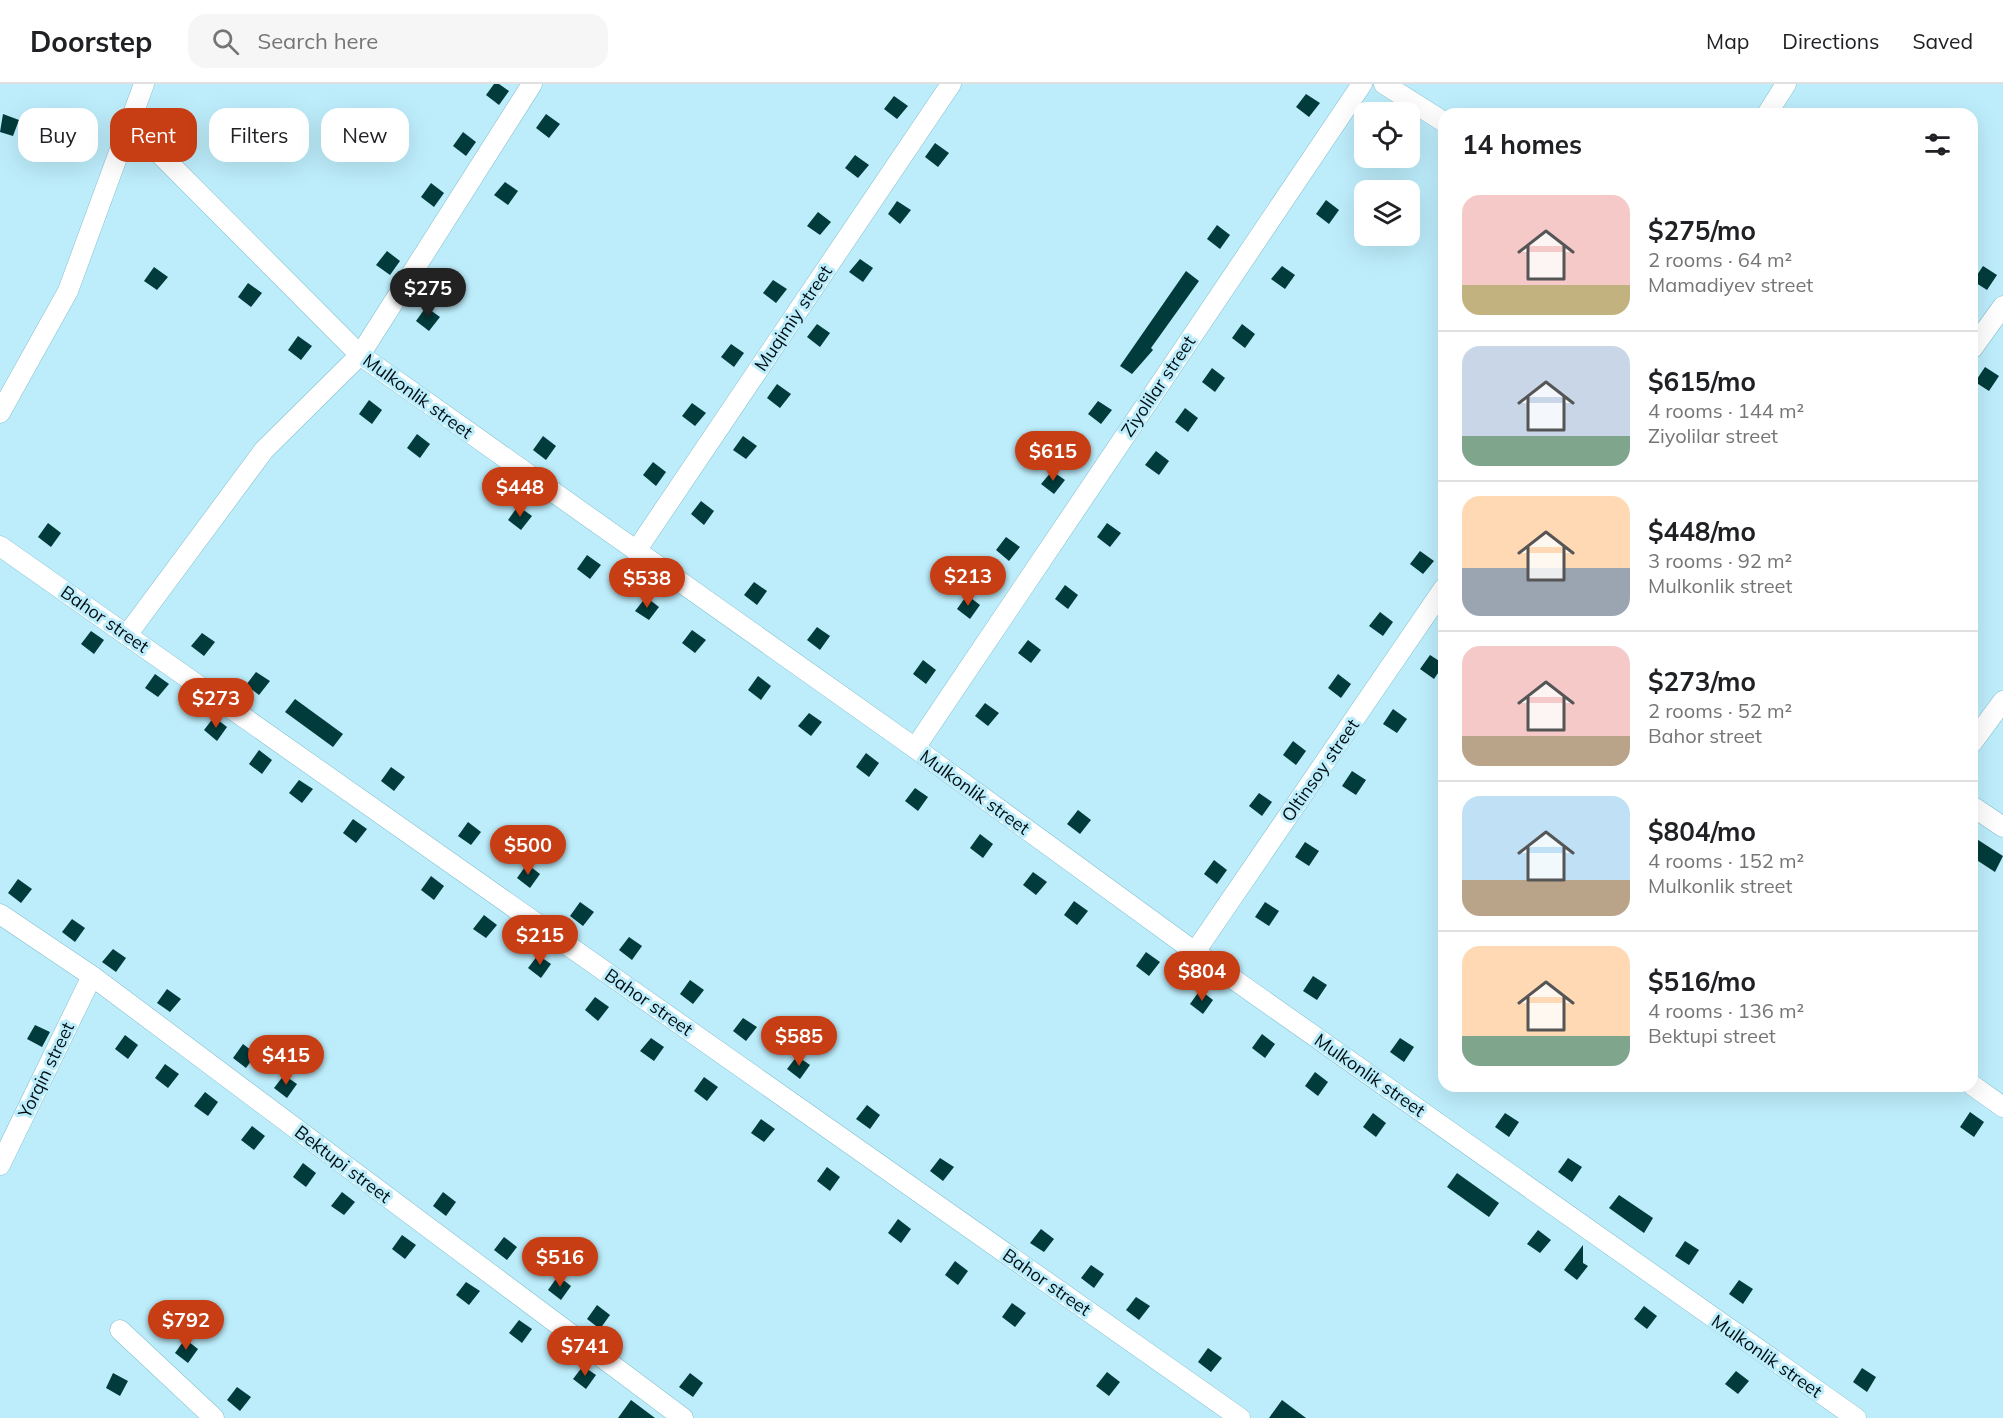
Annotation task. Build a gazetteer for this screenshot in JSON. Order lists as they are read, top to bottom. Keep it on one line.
{"streets":{"street":["Muqimiy street","Ziyolilar street","Mulkonlik street","Bahor street","Oltinsoy street","Yorqin street","Bektupi street"]},"crossings":[["Muqimiy street","Mulkonlik street"],["Ziyolilar street","Mulkonlik street"],["Mulkonlik street","Oltinsoy street"],["Yorqin street","Bektupi street"]],"page":{"header":"Doorstep","search":"Search here","nav":["Map","Directions","Saved"],"chip":["Buy","Rent","Filters","New"],"heading":"14 homes","list":[{"name":"$275/mo","note":"2 rooms · 64 m² · Mamadiyev street"},{"name":"$615/mo","note":"4 rooms · 144 m² · Ziyolilar street"},{"name":"$448/mo","note":"3 rooms · 92 m² · Mulkonlik street"},{"name":"$273/mo","note":"2 rooms · 52 m² · Bahor street"},{"name":"$804/mo","note":"4 rooms · 152 m² · Mulkonlik street"},{"name":"$516/mo","note":"4 rooms · 136 m² · Bektupi street"}],"price":["$275","$615","$448","$213","$538","$273","$500","$215","$804","$585","$415","$516","$792","$741"]}}
